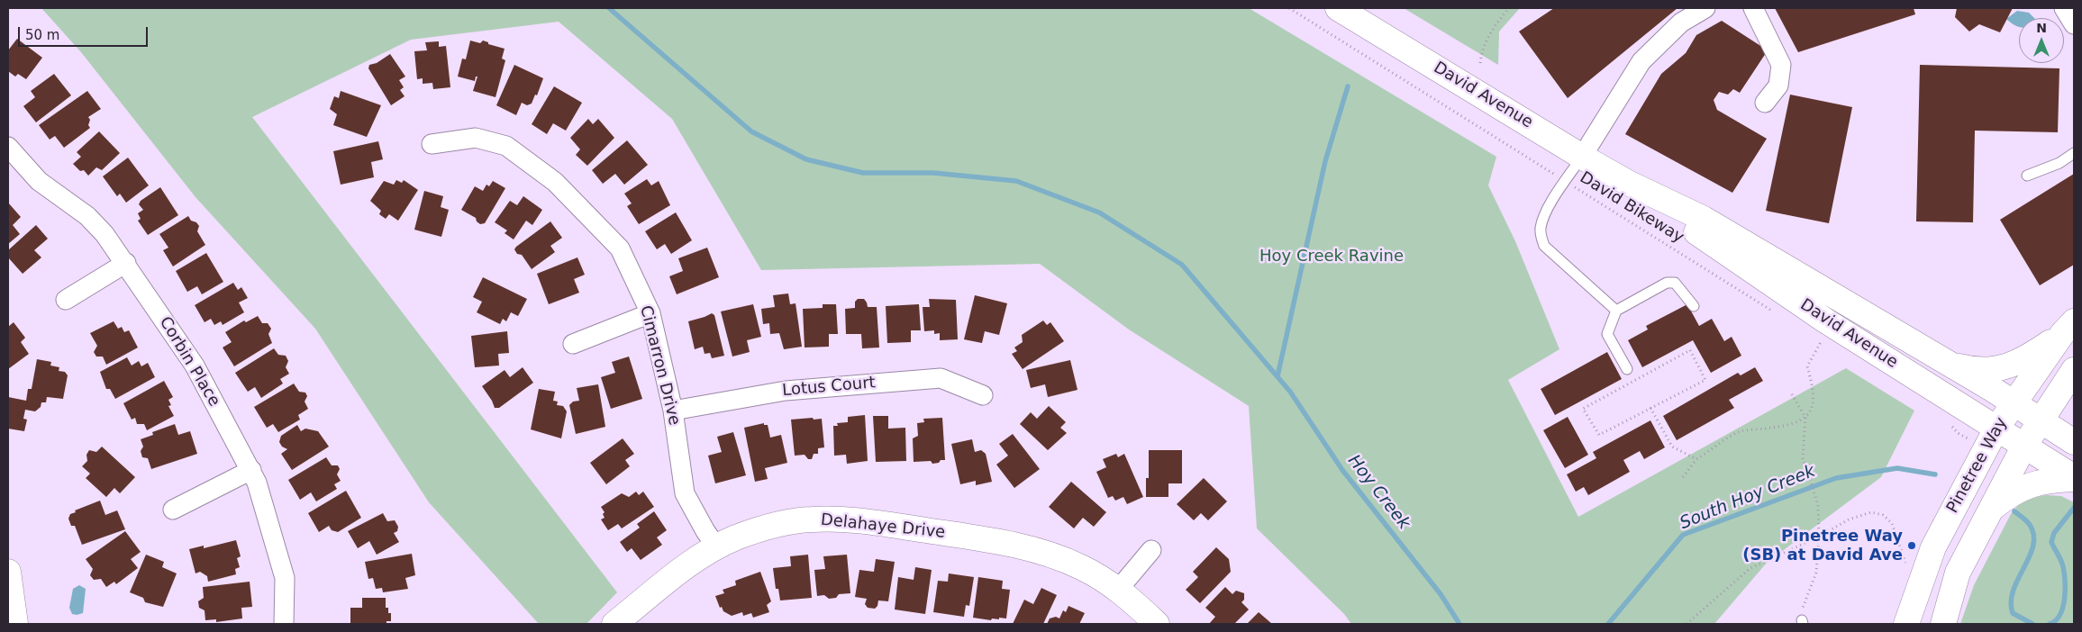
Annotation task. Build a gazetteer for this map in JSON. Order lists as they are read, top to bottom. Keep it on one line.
{"streets":{"main road":["David Avenue","Pinetree Way","Delahaye Drive"],"street":["Corbin Place","Cimarron Drive","Lotus Court"],"path":["David Bikeway"]},"crossings":[["David Avenue","Pinetree Way"],["Cimarron Drive","Lotus Court"],["Cimarron Drive","Delahaye Drive"]],"water":["Hoy Creek","South Hoy Creek"],"parks":["Hoy Creek Ravine"],"places":["Pinetree Way (SB) at David Ave"],"scale_bar":"50 m","north":"top"}
